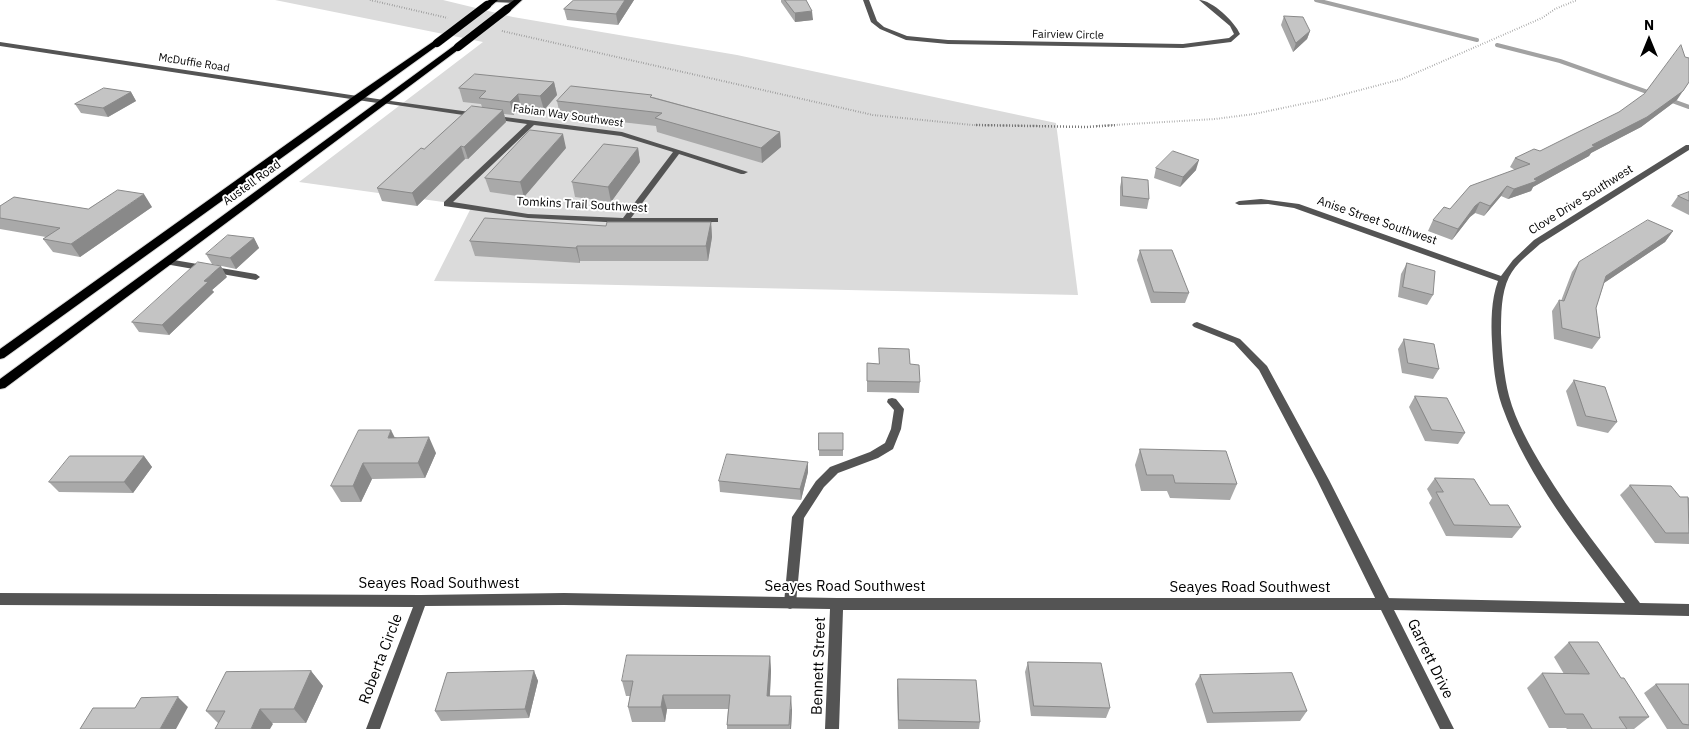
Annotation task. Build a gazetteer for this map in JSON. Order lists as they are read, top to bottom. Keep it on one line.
{"streets":{"main road":["Austell Road"],"street":["Fairview Circle","McDuffie Road","Fabian Way Southwest","Clove Drive Southwest","Tomkins Trail Southwest","Anise Street Southwest","Seayes Road Southwest","Roberta Circle","Garrett Drive","Bennett Street"]},"crossings":[["McDuffie Road","Fabian Way Southwest"],["McDuffie Road","Austell Road"],["Fabian Way Southwest","Austell Road"],["Fabian Way Southwest","Tomkins Trail Southwest"],["Clove Drive Southwest","Anise Street Southwest"],["Clove Drive Southwest","Seayes Road Southwest"],["Seayes Road Southwest","Roberta Circle"],["Seayes Road Southwest","Garrett Drive"],["Seayes Road Southwest","Bennett Street"]],"north":"top"}
